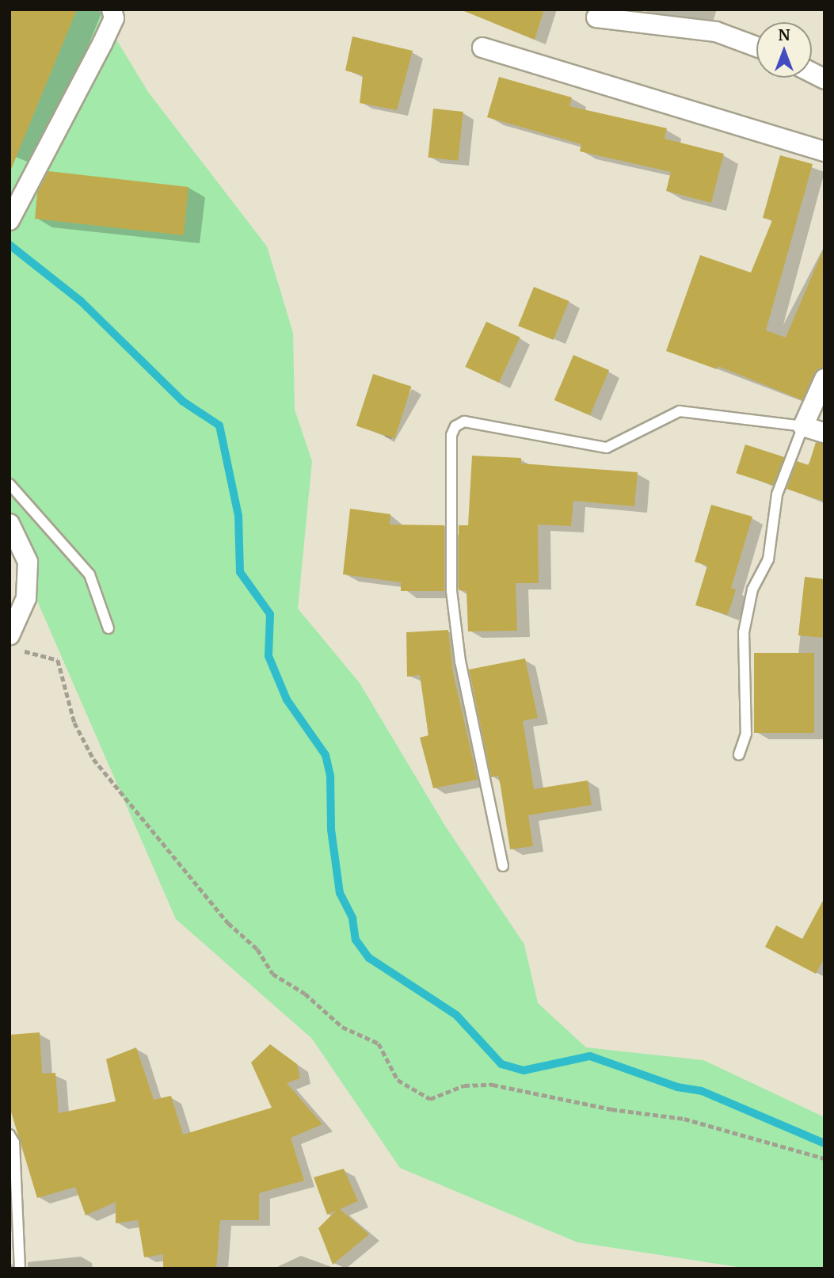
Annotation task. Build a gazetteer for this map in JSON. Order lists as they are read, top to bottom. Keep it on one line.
{"north":"top"}
